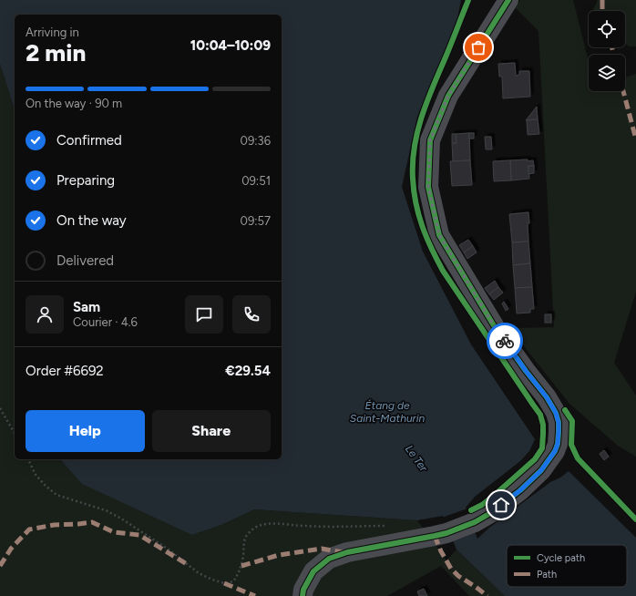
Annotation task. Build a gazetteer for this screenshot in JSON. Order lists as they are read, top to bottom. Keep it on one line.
{"water":["Étang de Saint-Mathurin","Le Ter"],"legend":["Cycle path","Path"],"page":{"heading":["2 min","Arriving in","10:04–10:09"],"panel":["Sam","Courier · 4.6","Order #6692","€29.54"],"bar":"On the way · 90 m","list":[["Confirmed","09:36"],["Preparing","09:51"],["On the way","09:57"],"Delivered"],"buttons":["Help","Share"]}}
